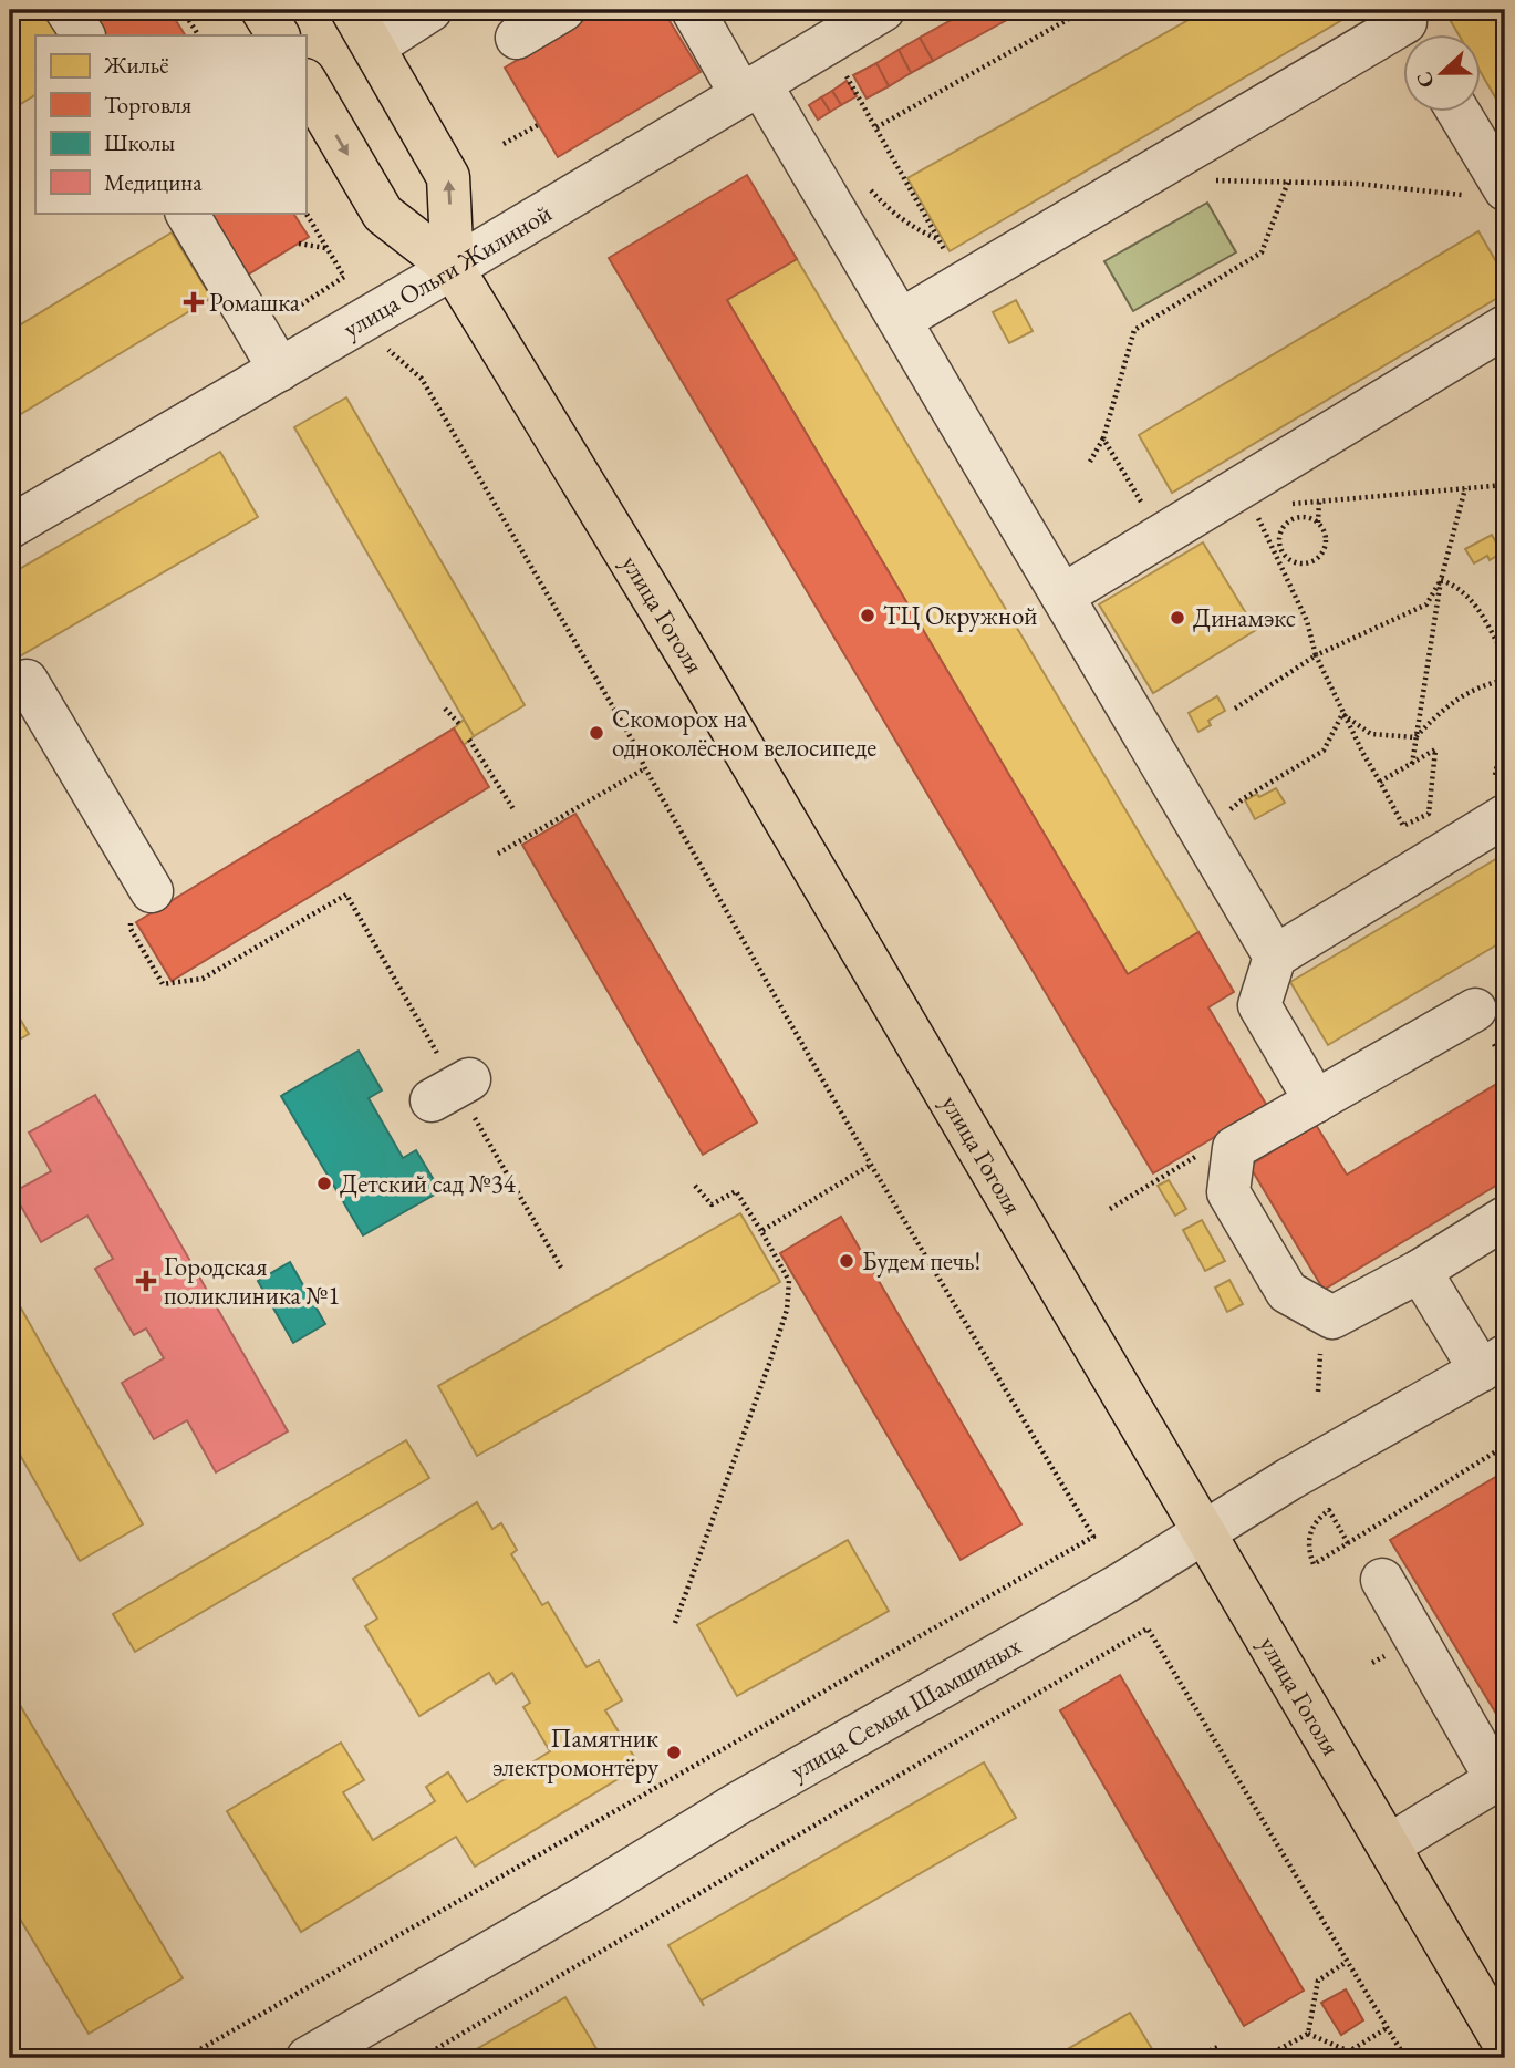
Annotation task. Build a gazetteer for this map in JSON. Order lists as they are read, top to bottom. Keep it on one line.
{"streets":{"main road":["улица Гоголя"],"street":["улица Ольги Жилиной","улица Семьи Шамшиных"]},"crossings":[["улица Ольги Жилиной","улица Гоголя"],["улица Гоголя","улица Семьи Шамшиных"]],"places":{"health":["Ромашка","Городская поликлиника №1"],"other":["ТЦ Окружной","Динамэкс","Скоморох на одноколёсном велосипеде","Детский сад №34","Будем печь!","Памятник электромонтёру"]},"legend":["Жильё","Торговля","Школы","Медицина"],"north":"left"}
